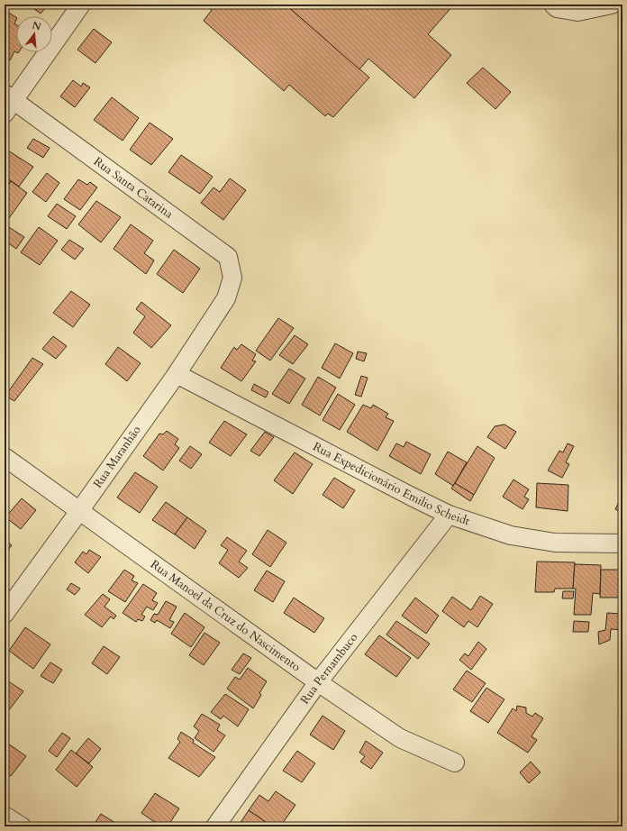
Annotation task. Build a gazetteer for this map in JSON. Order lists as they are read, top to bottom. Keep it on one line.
{"streets":{"street":["Rua Santa Catarina","Rua Maranhão","Rua Expedicionário Emilio Scheidt","Rua Manoel da Cruz do Nascimento","Rua Pernambuco"]},"crossings":[["Rua Santa Catarina","Rua Maranhão"],["Rua Maranhão","Rua Expedicionário Emilio Scheidt"],["Rua Maranhão","Rua Manoel da Cruz do Nascimento"],["Rua Expedicionário Emilio Scheidt","Rua Pernambuco"],["Rua Manoel da Cruz do Nascimento","Rua Pernambuco"]],"north":"top"}
